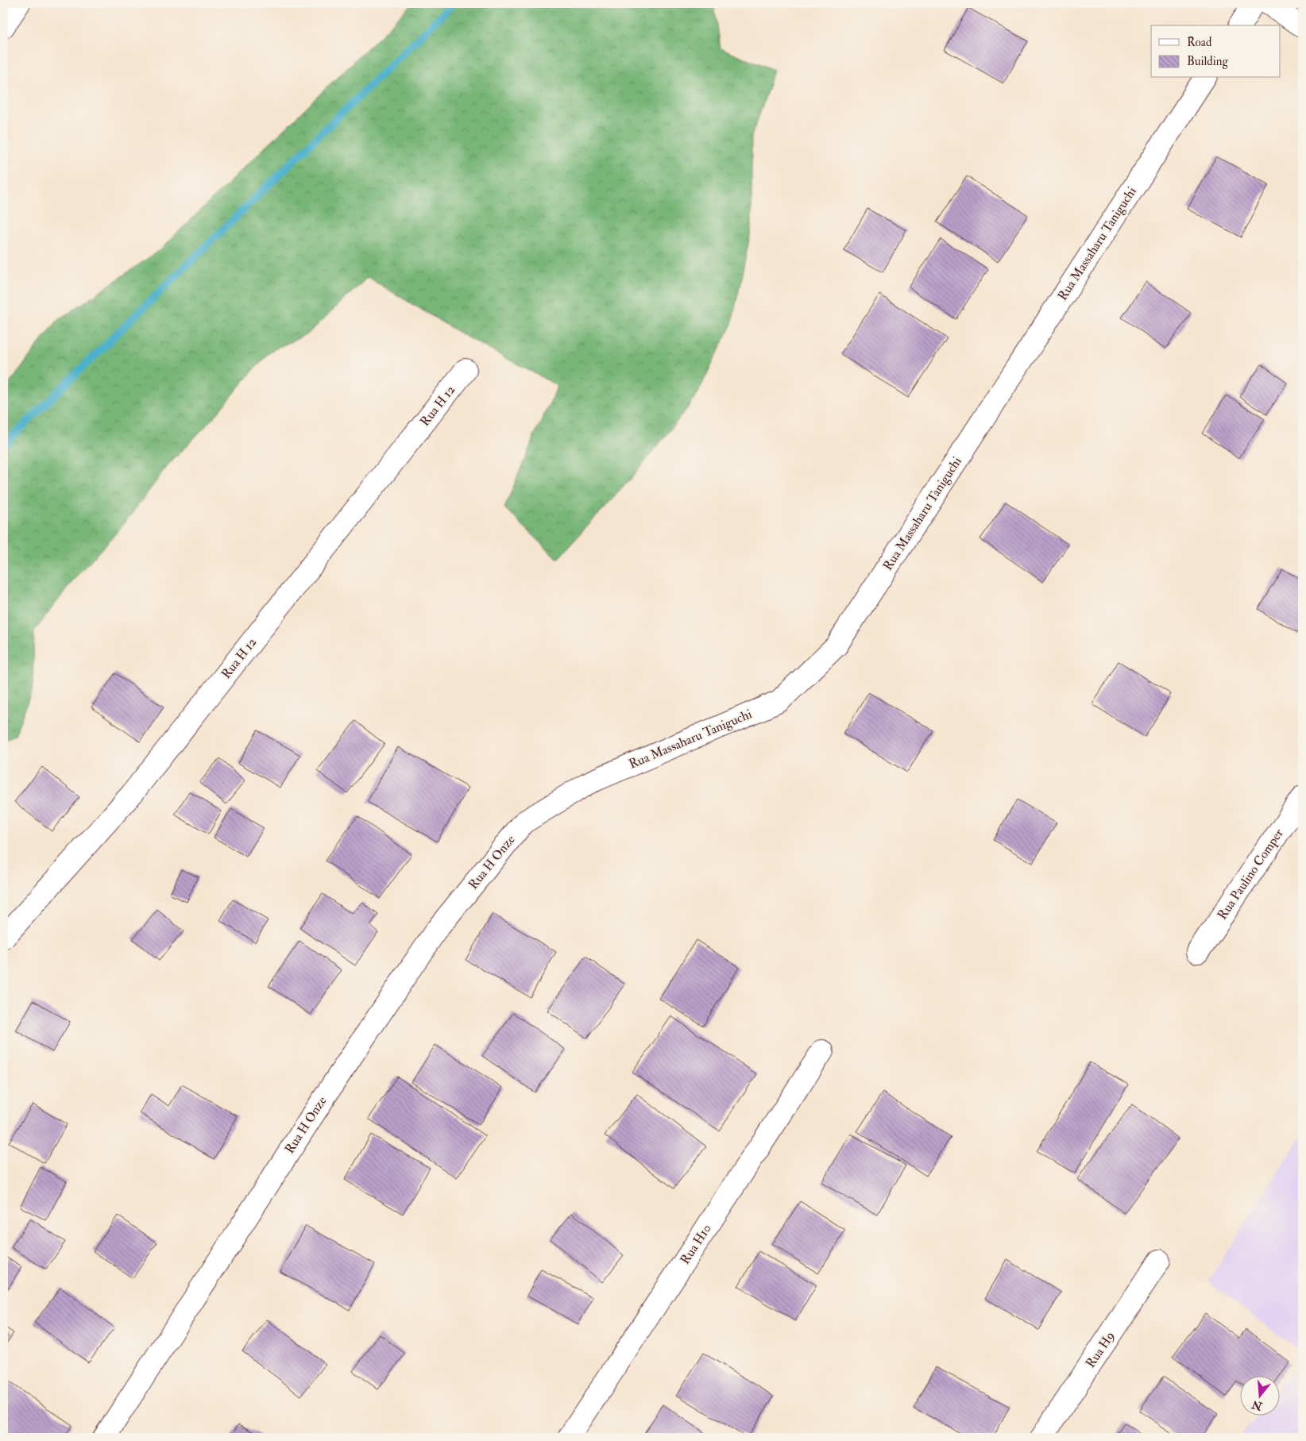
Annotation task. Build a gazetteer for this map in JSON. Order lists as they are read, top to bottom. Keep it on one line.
{"streets":{"street":["Rua Massaharu Taniguchi","Rua H 12","Rua H Onze","Rua Paulino Comper","Rua H10","Rua H9"]},"crossings":[["Rua Massaharu Taniguchi","Rua H Onze"]],"legend":["Road","Building"],"north":"bottom"}
